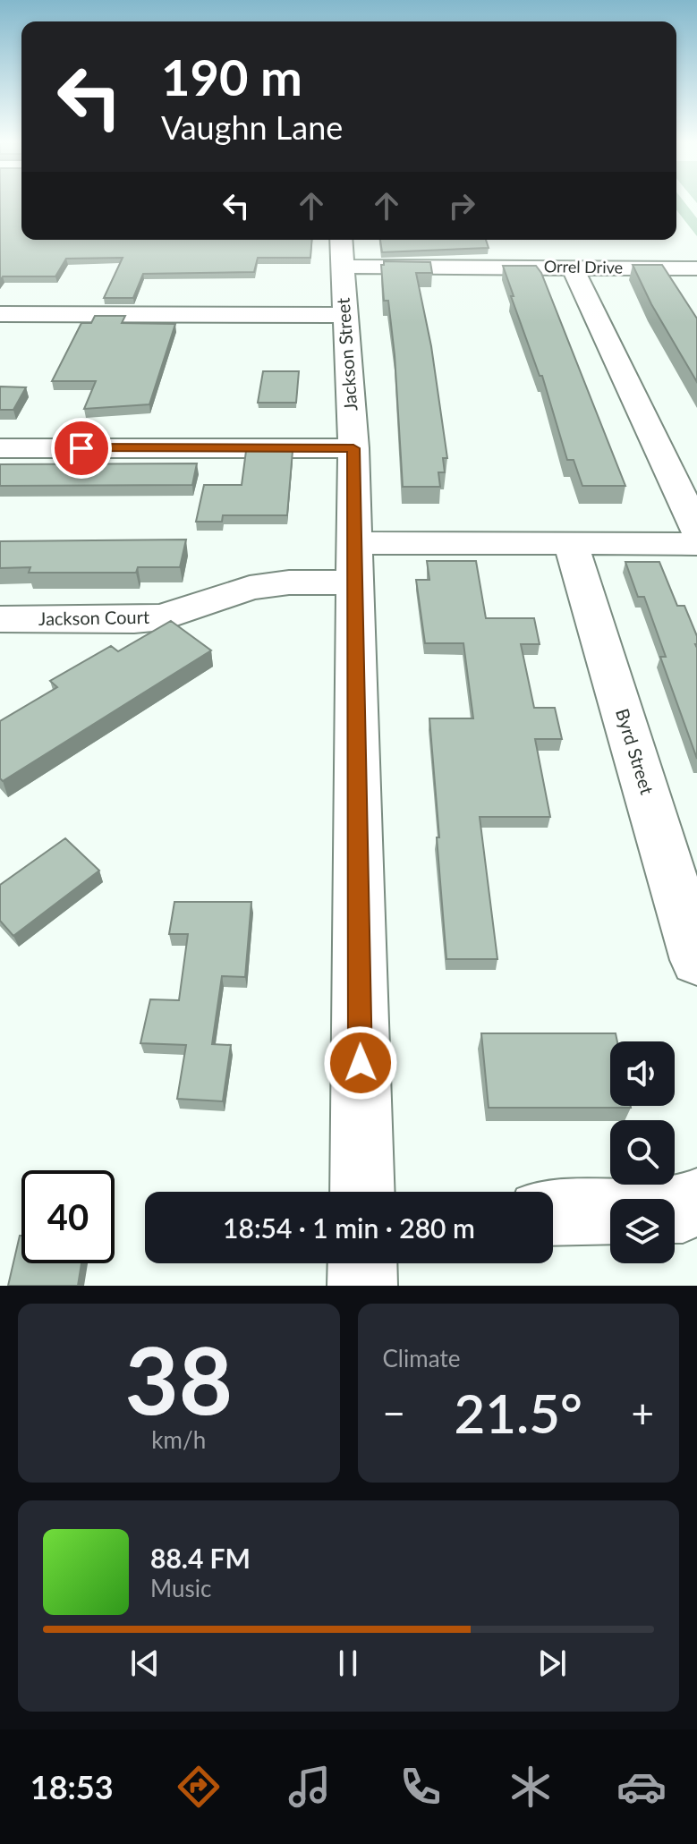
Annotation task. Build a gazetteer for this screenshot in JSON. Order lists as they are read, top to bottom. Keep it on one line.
{"streets":{"street":["Orrel Drive","Jackson Street","Jackson Court","Byrd Street"]},"crossings":[["Orrel Drive","Jackson Street"],["Jackson Street","Jackson Court"],["Jackson Court","Byrd Street"]],"page":{"turn":["190 m","Vaughn Lane"],"limit":"40","trip":"18:54 · 1 min · 280 m","tile":[["38","km/h"],"Climate"],"heat":["−","21.5°","+"],"song":["88.4 FM","Music"],"tabs":"18:53"}}
